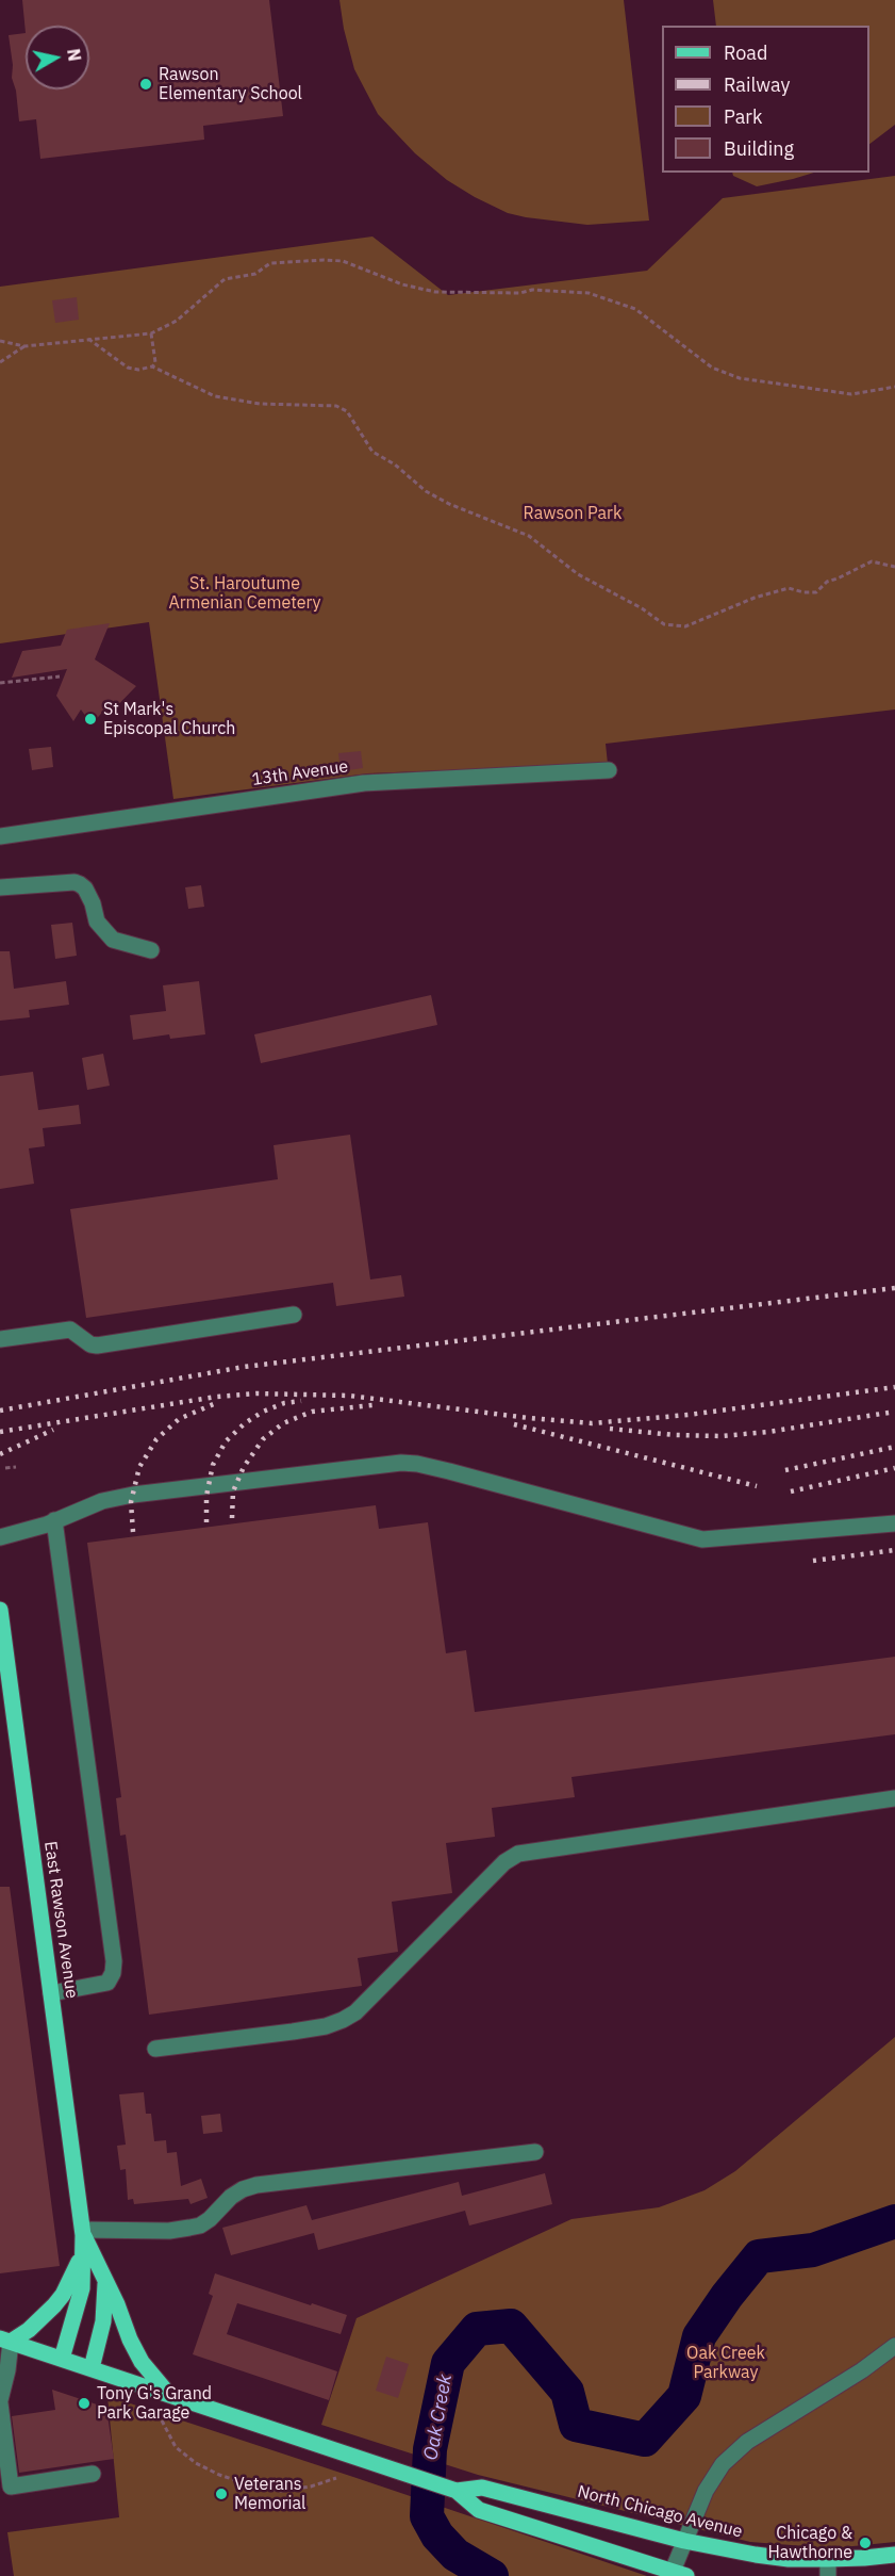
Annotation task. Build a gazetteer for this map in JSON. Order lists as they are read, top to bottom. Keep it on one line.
{"streets":{"main road":["East Rawson Avenue","North Chicago Avenue"],"street":["13th Avenue"]},"crossings":[["East Rawson Avenue","North Chicago Avenue"]],"water":["Oak Creek"],"parks":["Rawson Park","St. Haroutume Armenian Cemetery","Oak Creek Parkway"],"places":["Rawson Elementary School","St Mark's Episcopal Church","Tony G's Grand Park Garage","Veterans Memorial","Chicago & Hawthorne"],"legend":["Road","Railway","Park","Building"],"north":"right"}
